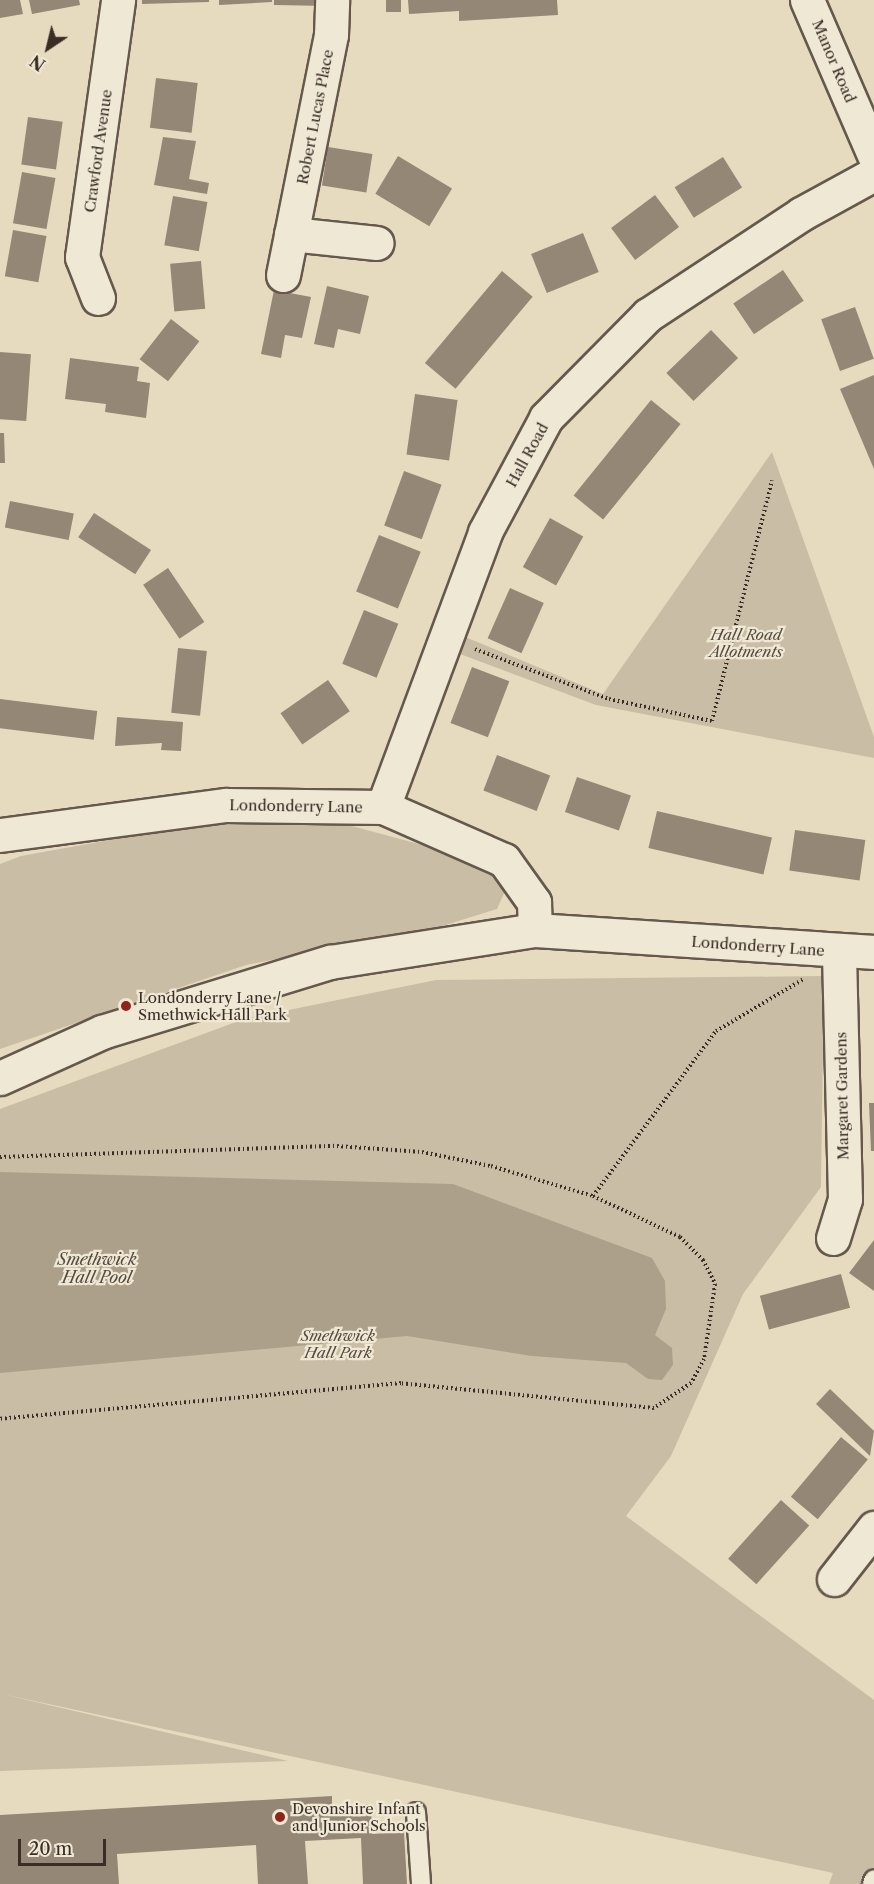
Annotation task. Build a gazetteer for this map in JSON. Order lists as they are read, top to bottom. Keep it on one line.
{"streets":{"street":["Manor Road","Robert Lucas Place","Crawford Avenue","Hall Road","Londonderry Lane","Margaret Gardens"]},"crossings":[["Hall Road","Londonderry Lane"],["Londonderry Lane","Margaret Gardens"]],"water":["Smethwick Hall Pool"],"parks":["Hall Road Allotments","Smethwick Hall Park"],"places":["Londonderry Lane / Smethwick Hall Park","Devonshire Infant and Junior Schools"],"scale_bar":"20 m","north":"bottom left"}
